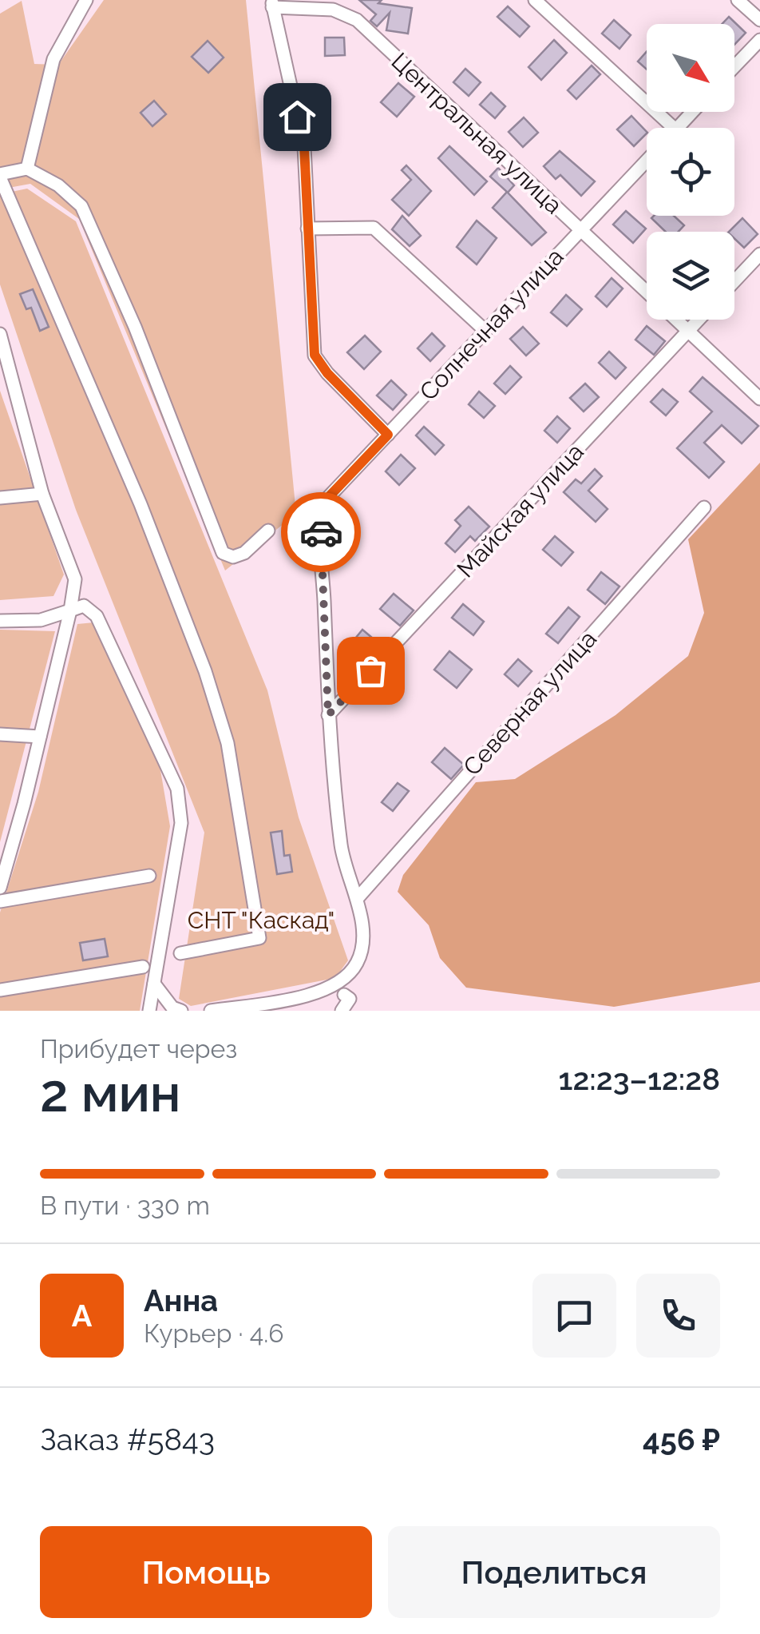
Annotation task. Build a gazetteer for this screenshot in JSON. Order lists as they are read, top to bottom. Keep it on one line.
{"streets":{"street":["Центральная улица","Солнечная улица","Майская улица","Северная улица"]},"crossings":[["Центральная улица","Солнечная улица"],["Центральная улица","Майская улица"],["Солнечная улица","Майская улица"]],"parks":["СНТ \"Каскад\""],"north":"bottom right","page":{"heading":["2 мин","Прибудет через","12:23–12:28"],"panel":["Анна","Курьер · 4.6","Заказ #5843","456 ₽"],"bar":"В пути · 330 m","round":"А","buttons":["Помощь","Поделиться"]}}
